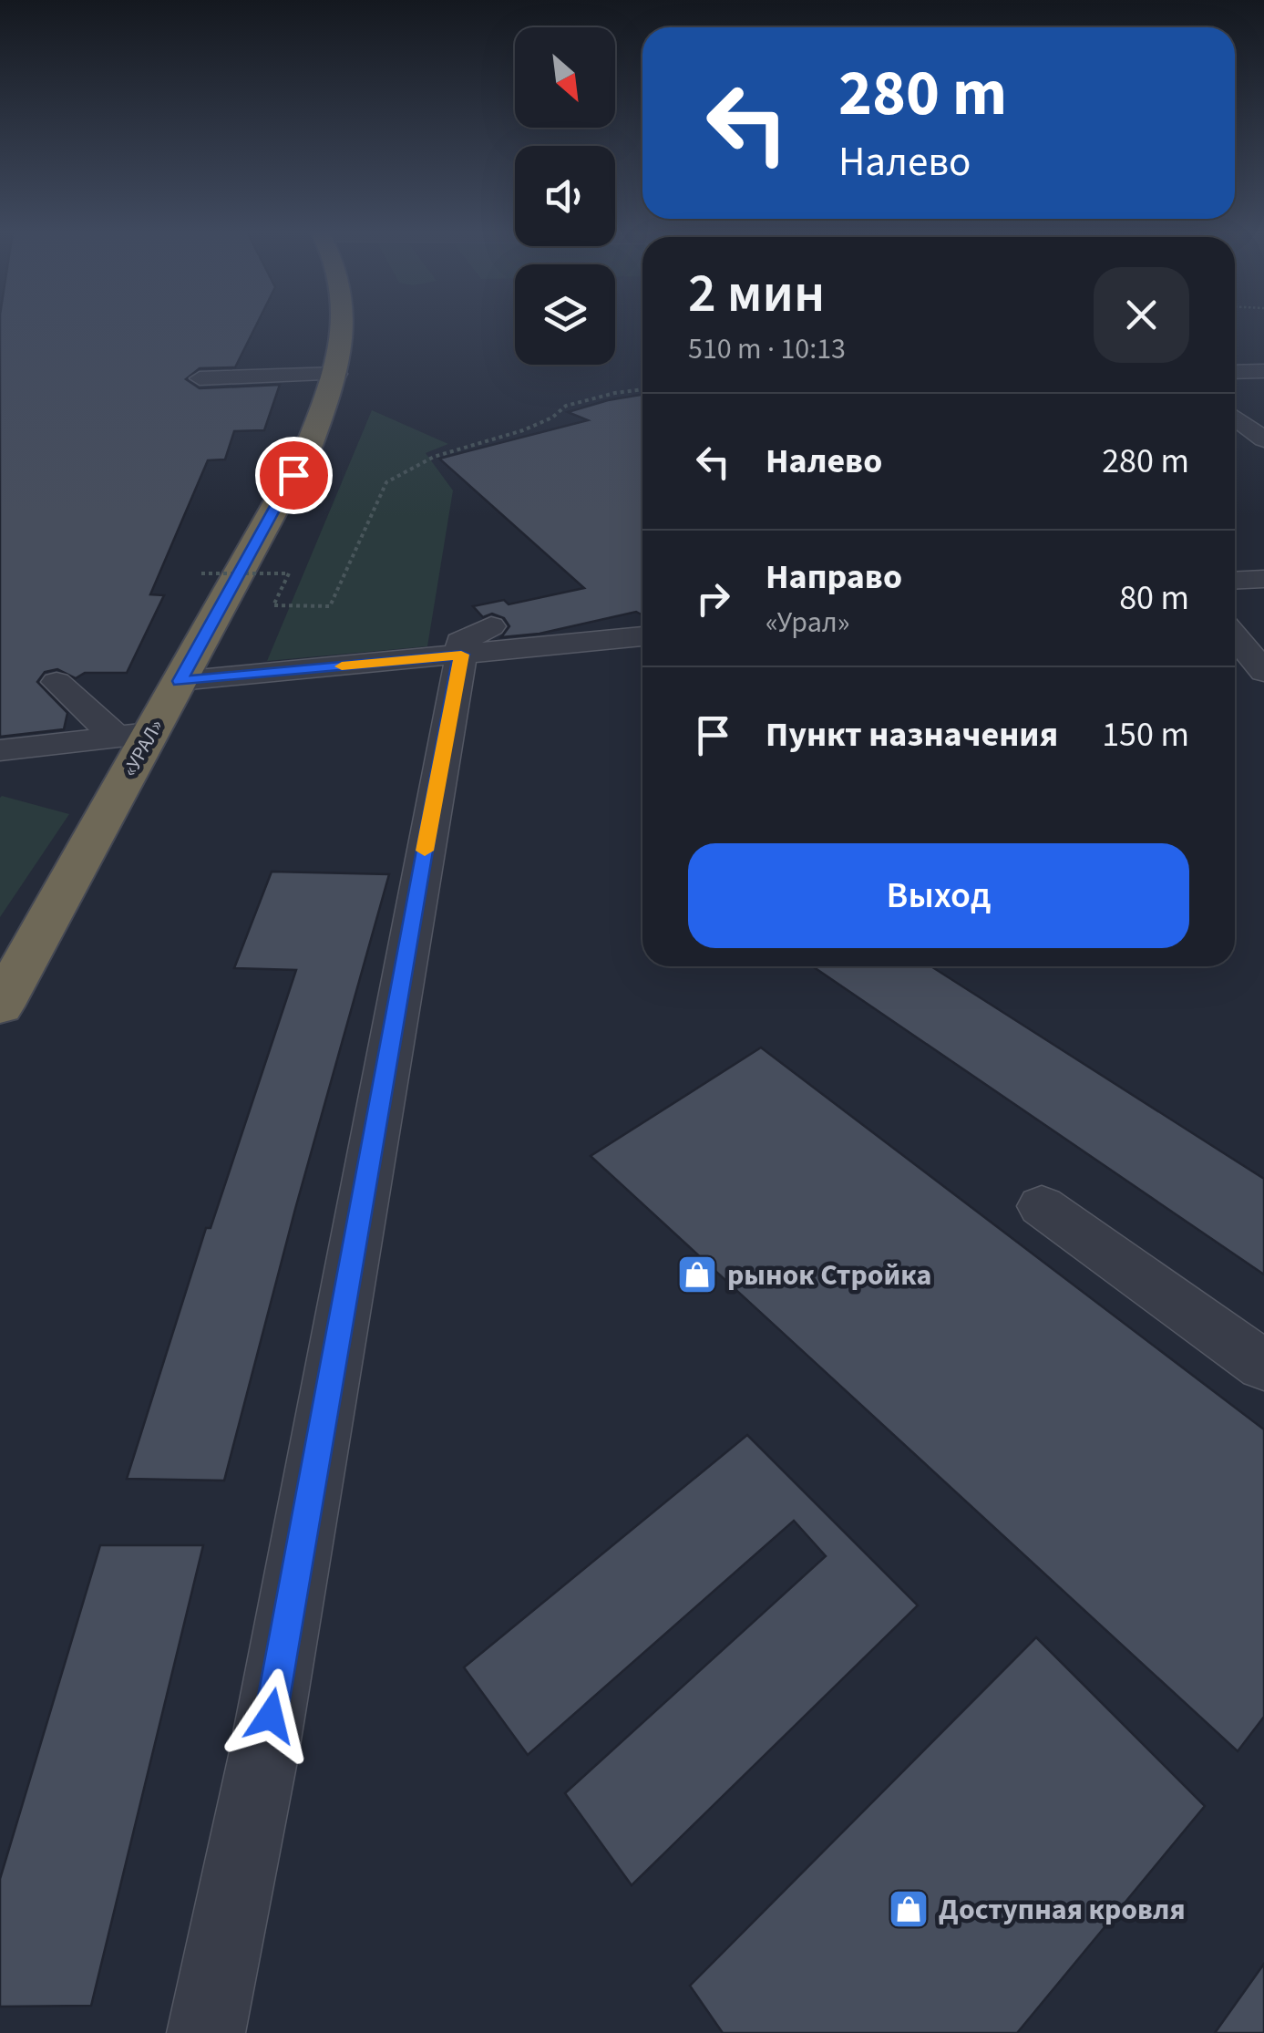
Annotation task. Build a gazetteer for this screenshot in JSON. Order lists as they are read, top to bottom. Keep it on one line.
{"streets":{"highway":["«УРАЛ»"]},"places":{"shop":["рынок Стройка","Доступная кровля"]},"north":"bottom right","page":{"turn":["280 m","Налево"],"heading":["2 мин","510 m · 10:13"],"list":[{"name":"Налево","value":"280 m"},{"name":"Направо","note":"«Урал»","value":"80 m"},{"name":"Пункт назначения","value":"150 m"}],"buttons":"Выход"}}
